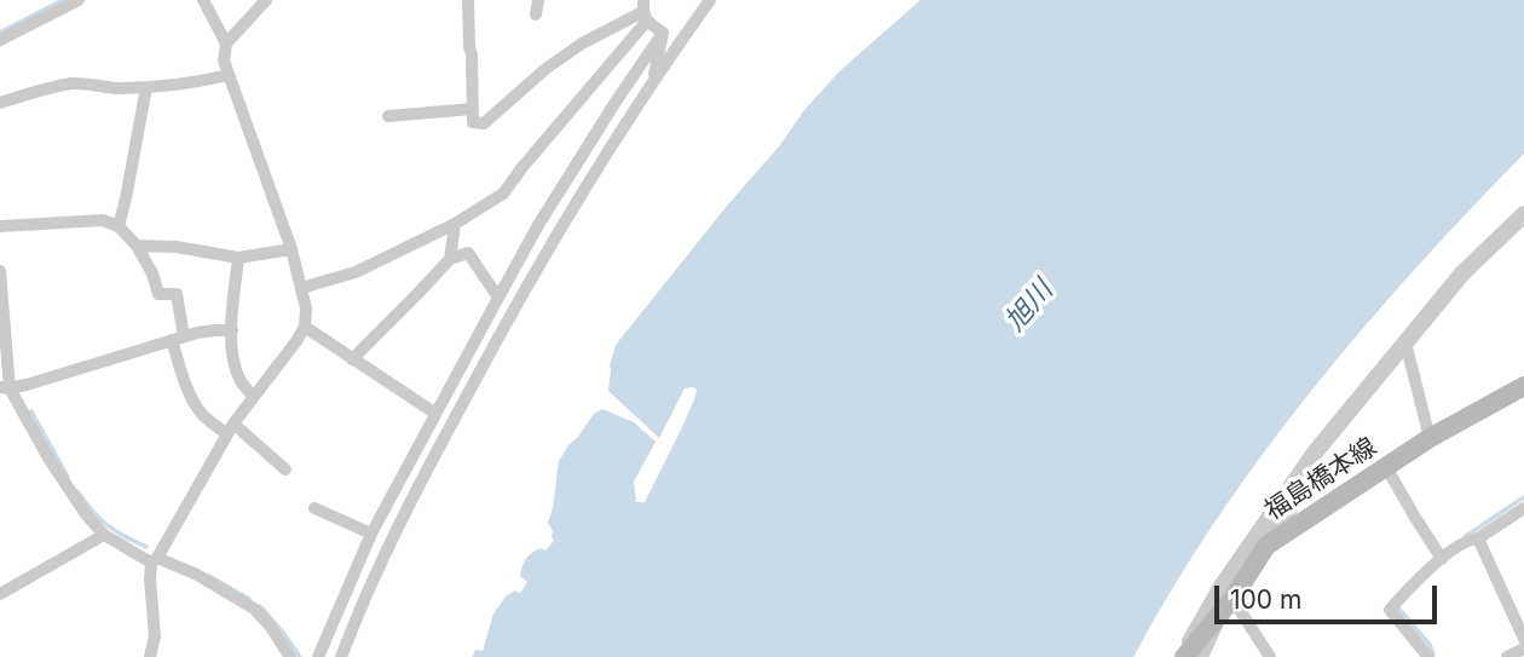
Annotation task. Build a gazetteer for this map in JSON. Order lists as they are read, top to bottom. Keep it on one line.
{"streets":{"main road":["福島橋本線"]},"water":["旭川"],"scale_bar":"100 m"}
